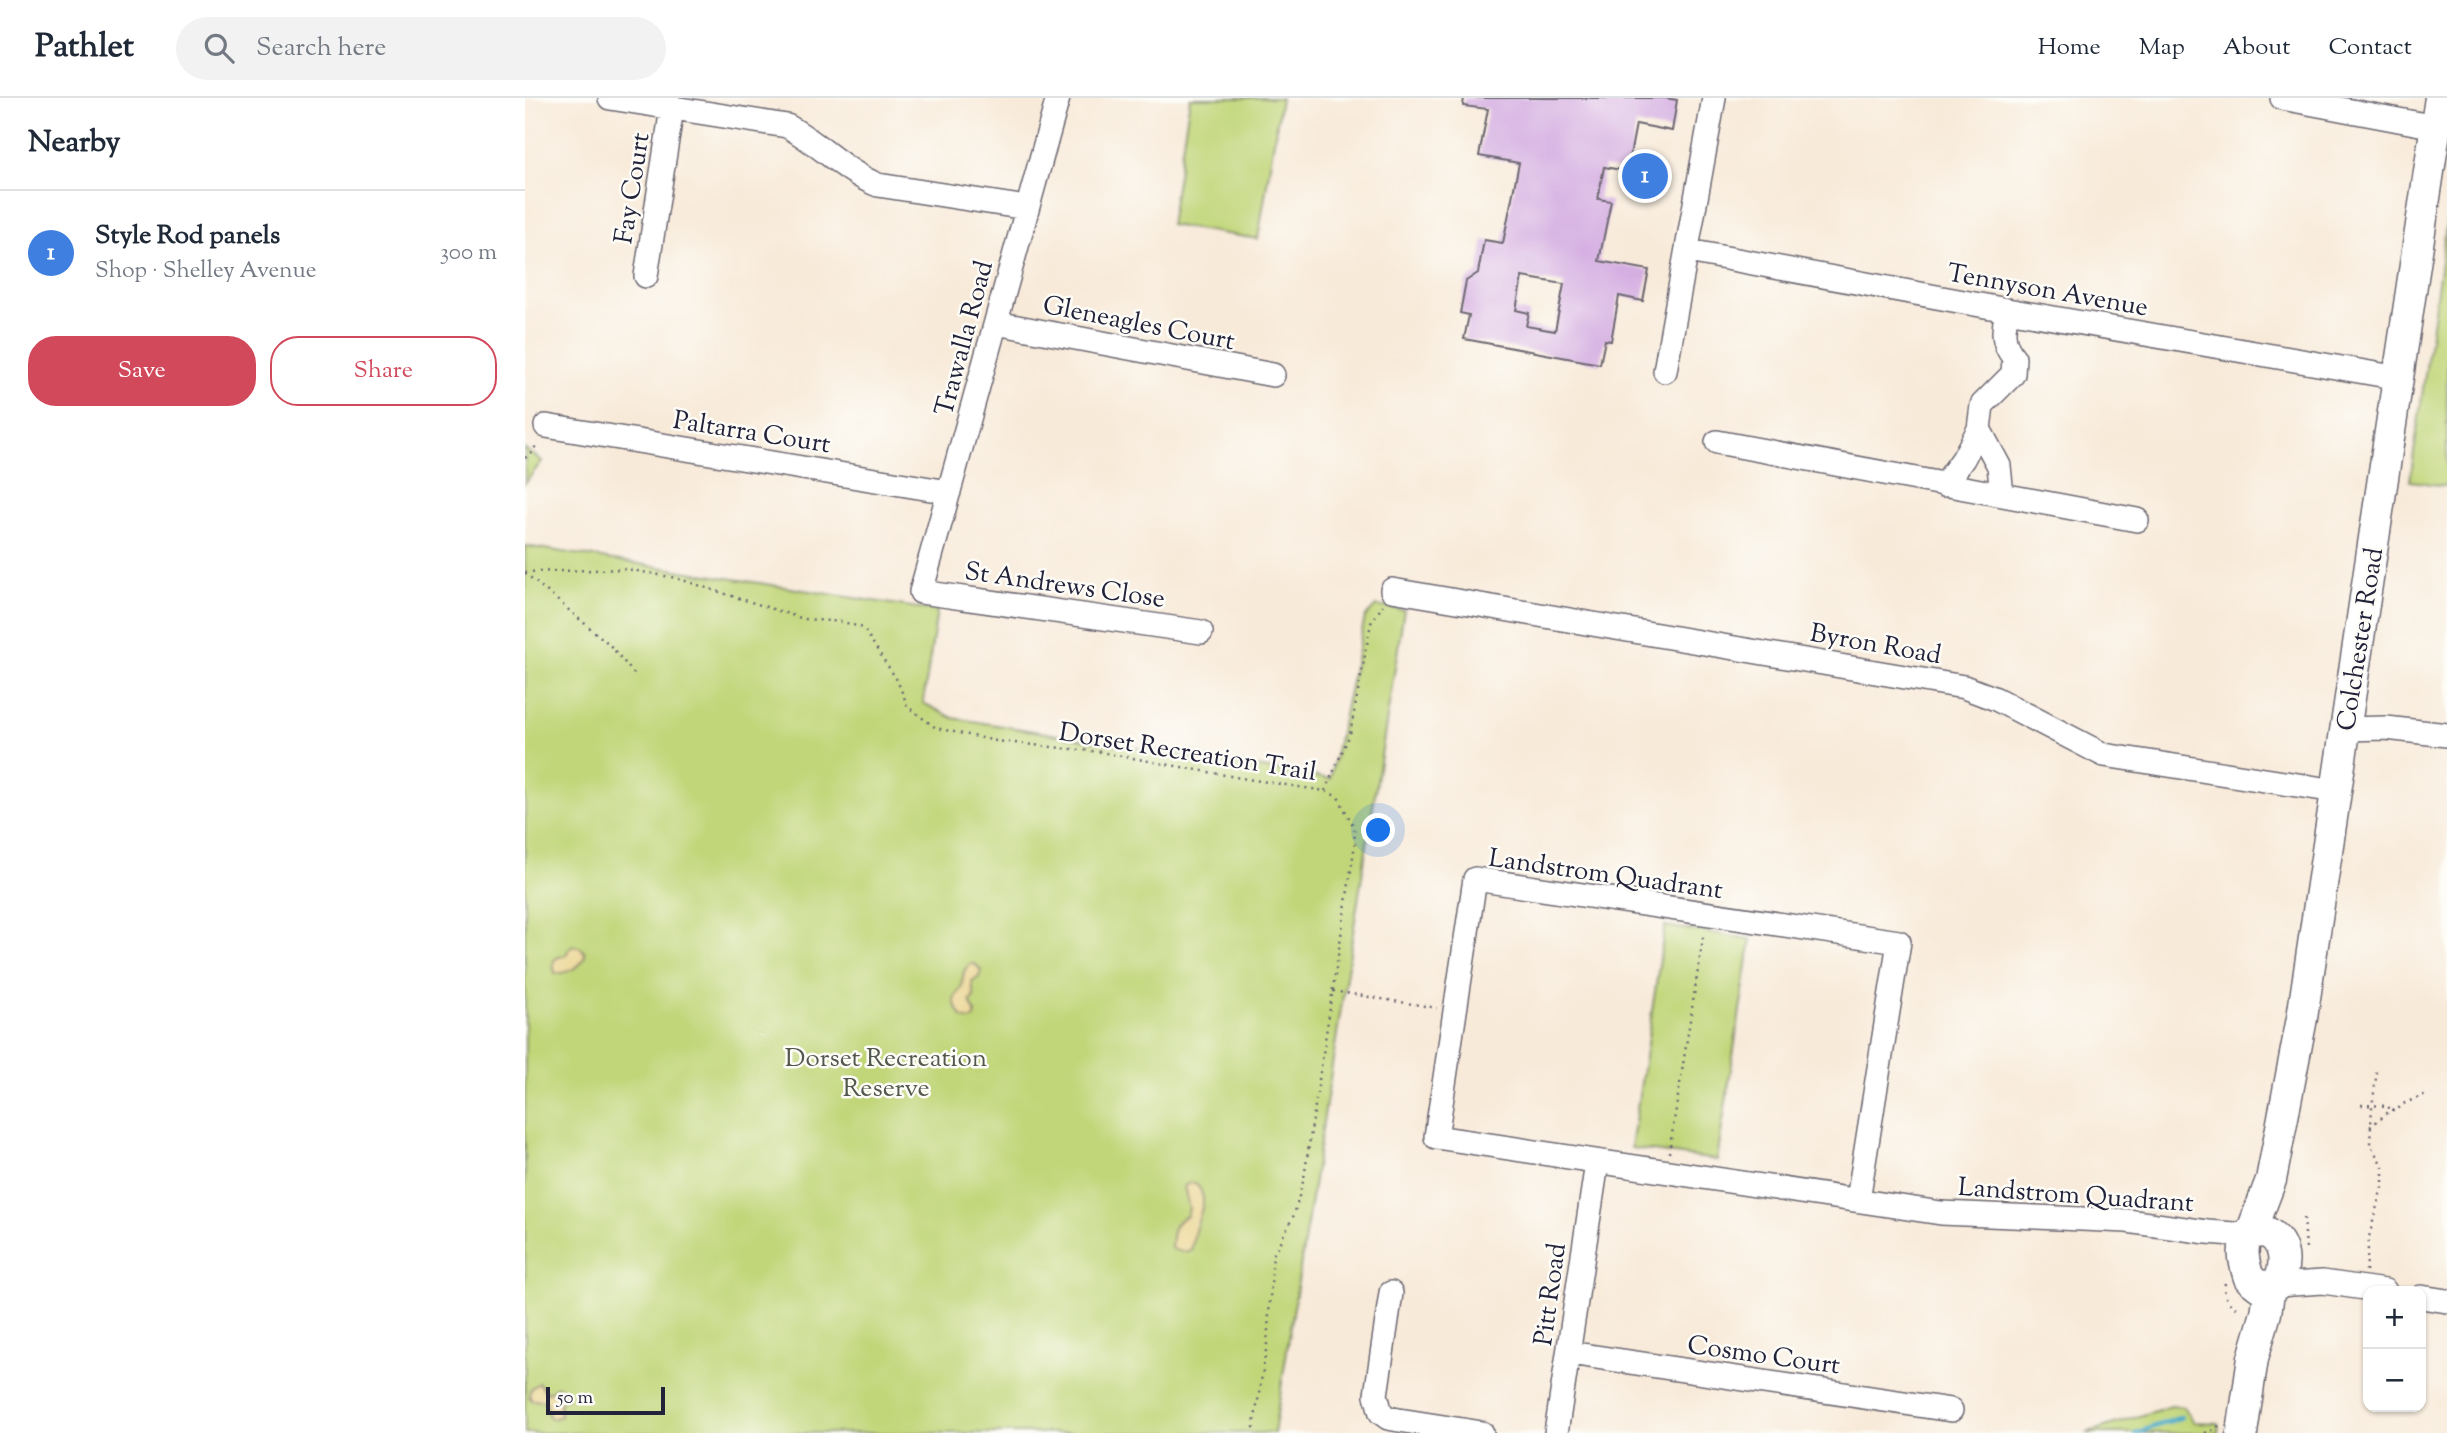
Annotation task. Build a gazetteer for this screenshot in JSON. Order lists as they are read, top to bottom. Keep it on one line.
{"streets":{"main road":["Colchester Road"],"street":["Fay Court","Tennyson Avenue","Gleneagles Court","Trawalla Road","Paltarra Court","St Andrews Close","Byron Road","Landstrom Quadrant","Pitt Road","Cosmo Court"],"path":["Dorset Recreation Trail"]},"crossings":[["Tennyson Avenue","Colchester Road"],["Gleneagles Court","Trawalla Road"],["Trawalla Road","Paltarra Court"],["Trawalla Road","St Andrews Close"],["Colchester Road","Byron Road"],["Colchester Road","Landstrom Quadrant"],["Landstrom Quadrant","Pitt Road"],["Pitt Road","Cosmo Court"]],"parks":["Dorset Recreation Reserve"],"scale_bar":"50 m","page":{"header":"Pathlet","search":"Search here","nav":["Home","Map","About","Contact"],"heading":"Nearby","pins":"1","list":[{"mark":"1","name":"Style Rod panels","note":"Shop · Shelley Avenue","value":"300 m"}],"buttons":["Save","Share"],"map_buttons":["+","−"],"scale":"50 m"}}
